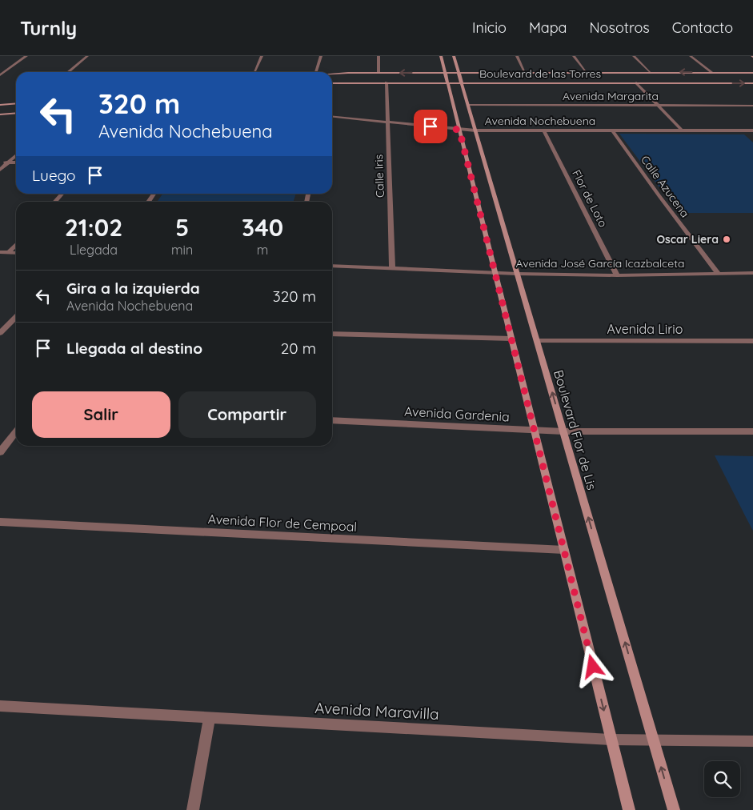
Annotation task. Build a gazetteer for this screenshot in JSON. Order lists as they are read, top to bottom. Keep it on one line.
{"streets":{"street":["Boulevard de las Torres","Avenida Margarita","Avenida Nochebuena","Calle Iris","Calle Azucena","Flor de Loto","Avenida José García Icazbalceta","Avenida Lirio","Avenida Gardenia","Boulevard Flor de Lis","Avenida Flor de Cempoal","Avenida Maravilla"]},"crossings":[["Boulevard de las Torres","Calle Iris"],["Boulevard de las Torres","Boulevard Flor de Lis"],["Avenida Margarita","Boulevard Flor de Lis"],["Avenida Nochebuena","Calle Iris"],["Avenida Nochebuena","Calle Azucena"],["Avenida Nochebuena","Flor de Loto"],["Avenida Nochebuena","Boulevard Flor de Lis"],["Calle Iris","Avenida José García Icazbalceta"],["Calle Azucena","Avenida José García Icazbalceta"],["Flor de Loto","Avenida José García Icazbalceta"],["Avenida José García Icazbalceta","Boulevard Flor de Lis"],["Avenida Lirio","Boulevard Flor de Lis"],["Avenida Gardenia","Boulevard Flor de Lis"],["Boulevard Flor de Lis","Avenida Maravilla"]],"places":["Oscar Liera"],"page":{"header":"Turnly","nav":["Inicio","Mapa","Nosotros","Contacto"],"turn":["320 m","Avenida Nochebuena"],"then":"Luego","eta":["21:02","Llegada","5","min","340","m"],"list":[{"name":"Gira a la izquierda","note":"Avenida Nochebuena","value":"320 m"},{"name":"Llegada al destino","value":"20 m"}],"buttons":["Salir","Compartir"]}}
